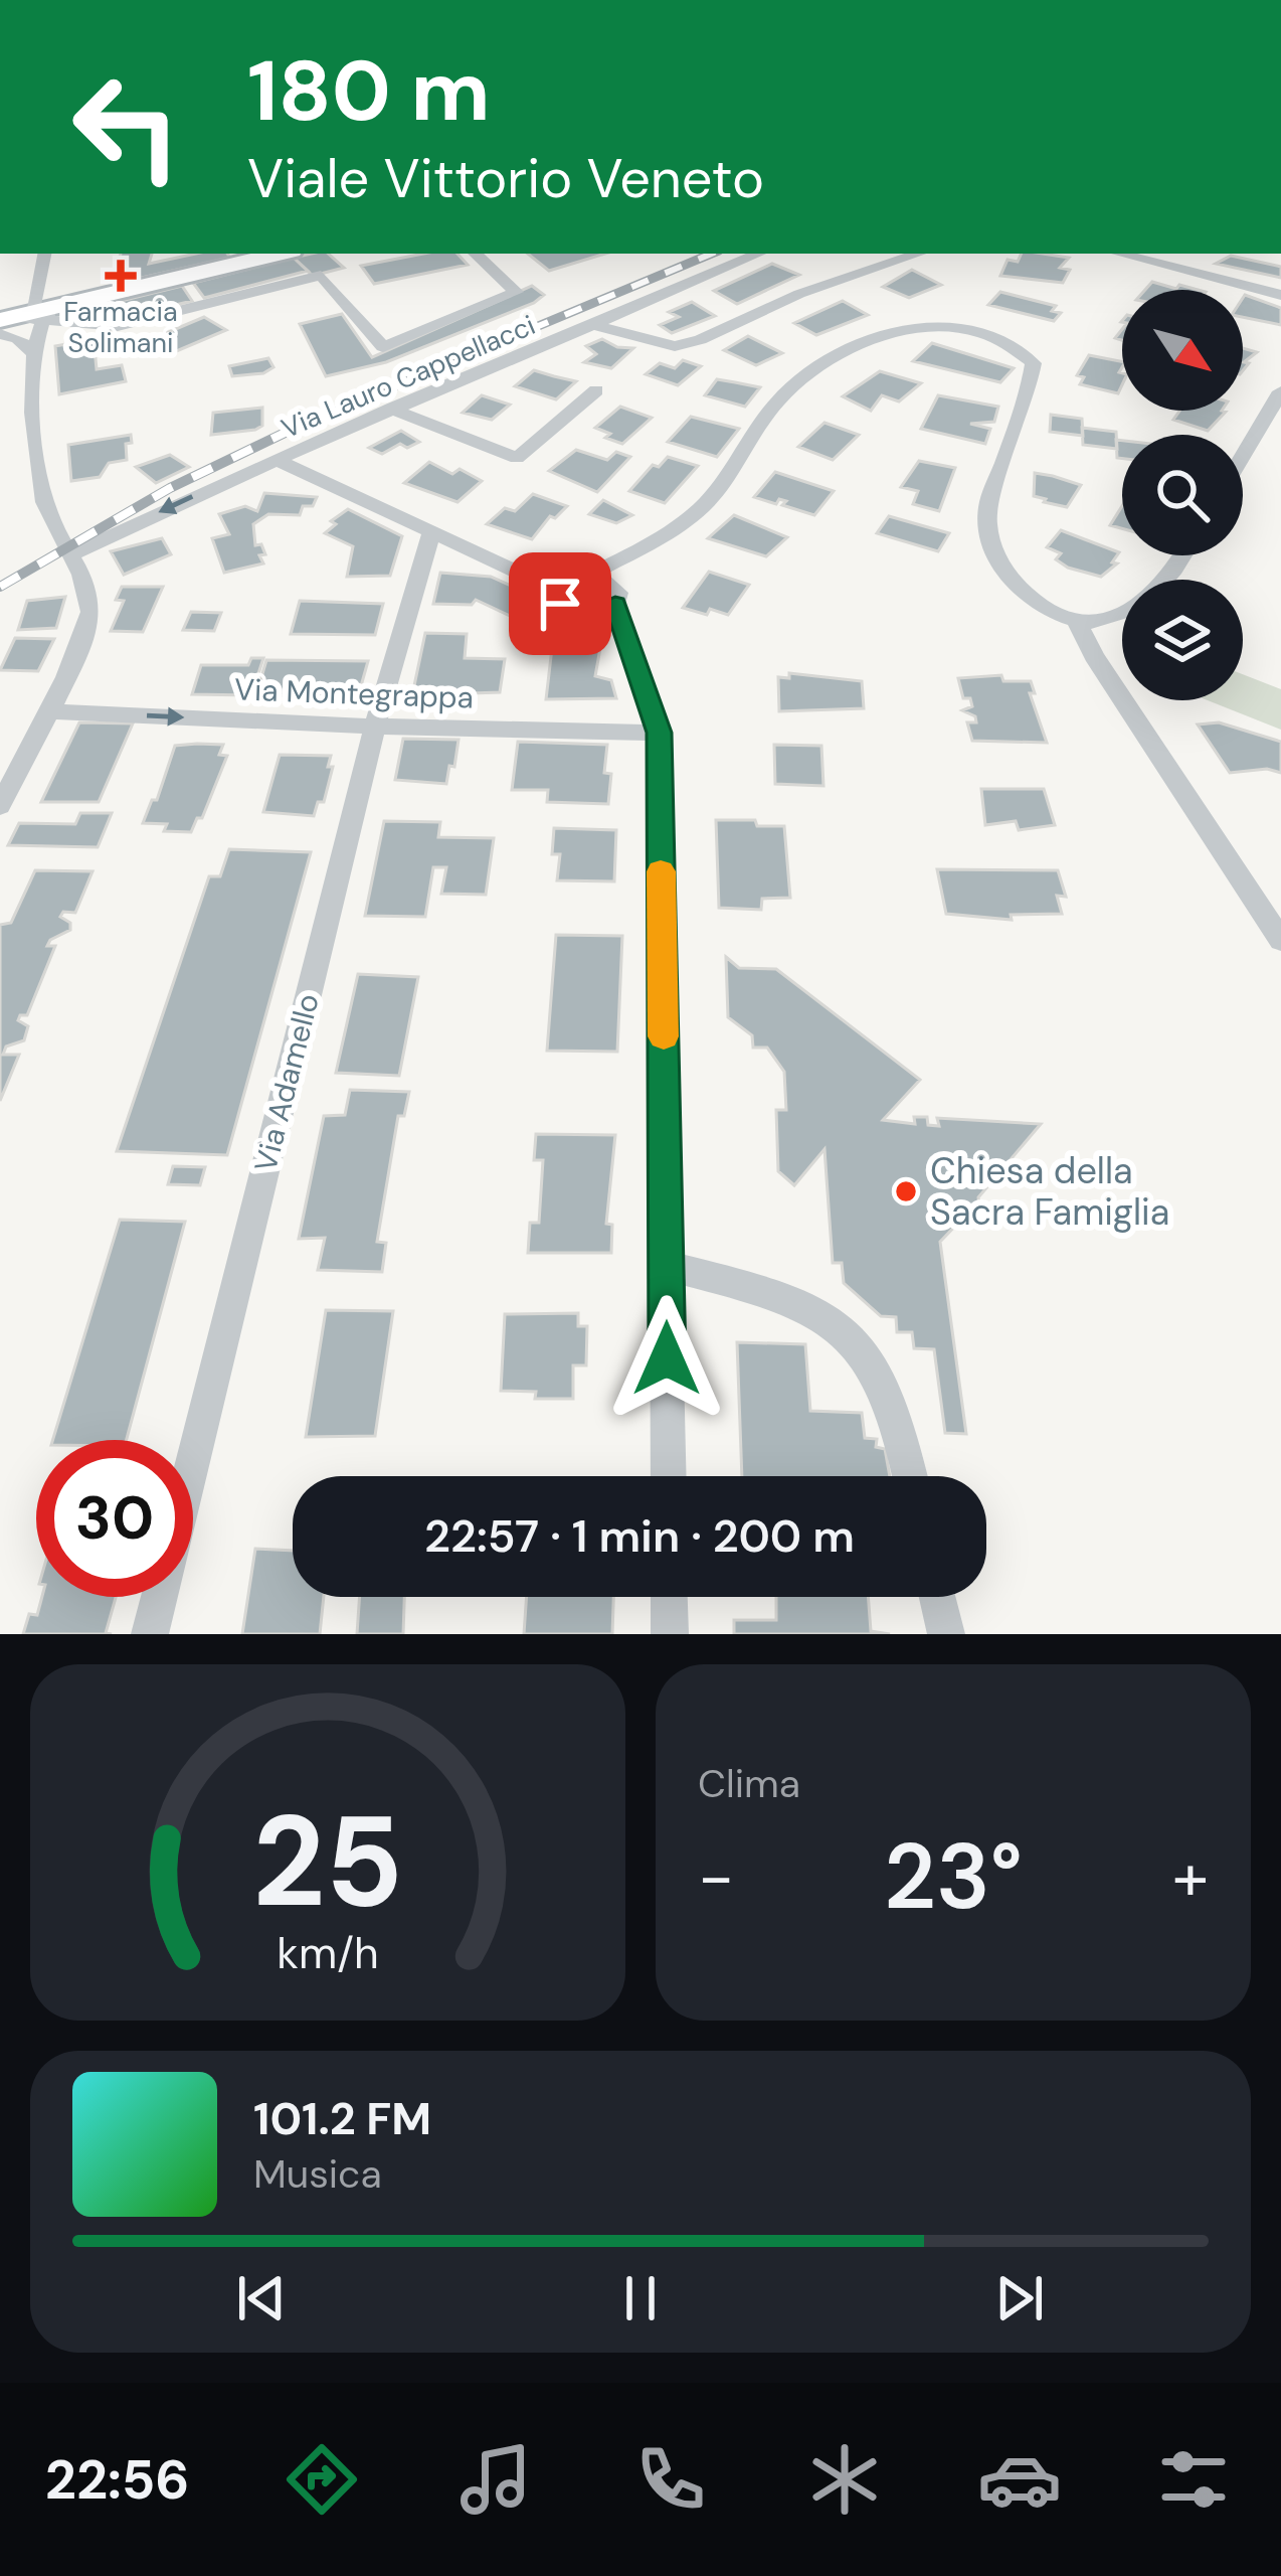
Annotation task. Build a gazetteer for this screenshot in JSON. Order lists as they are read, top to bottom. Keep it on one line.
{"streets":{"street":["Via Lauro Cappellacci","Via Montegrappa","Via Adamello"]},"crossings":[["Via Montegrappa","Via Adamello"]],"one_way":["Via Montegrappa"],"places":{"health":["Farmacia Solimani"],"other":["Chiesa della Sacra Famiglia"]},"north":"bottom right","page":{"turn":["180 m","Viale Vittorio Veneto"],"limit":"30","trip":"22:57 · 1 min · 200 m","tile":"Clima","heat":["−","23°","+"],"song":["101.2 FM","Musica"],"tabs":"22:56","gauge":["25","km/h"]}}
